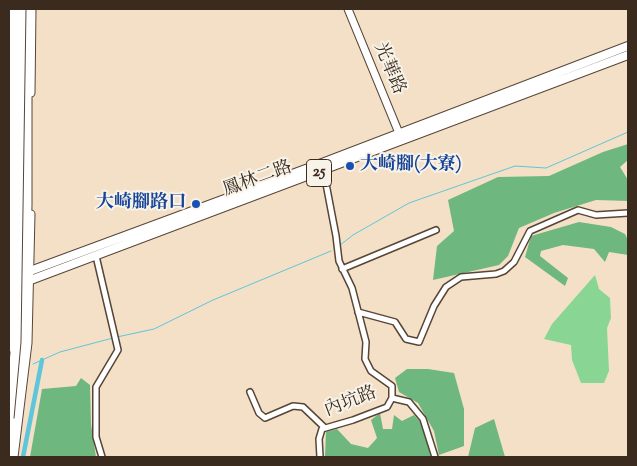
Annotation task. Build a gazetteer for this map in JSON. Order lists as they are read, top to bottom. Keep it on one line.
{"streets":{"main road":["光華路","25","鳳林二路"],"street":["內坑路"]},"crossings":[["光華路","鳳林二路"],["鳳林二路","內坑路"]],"places":["大崎腳(大寮)","大崎腳路口"]}
